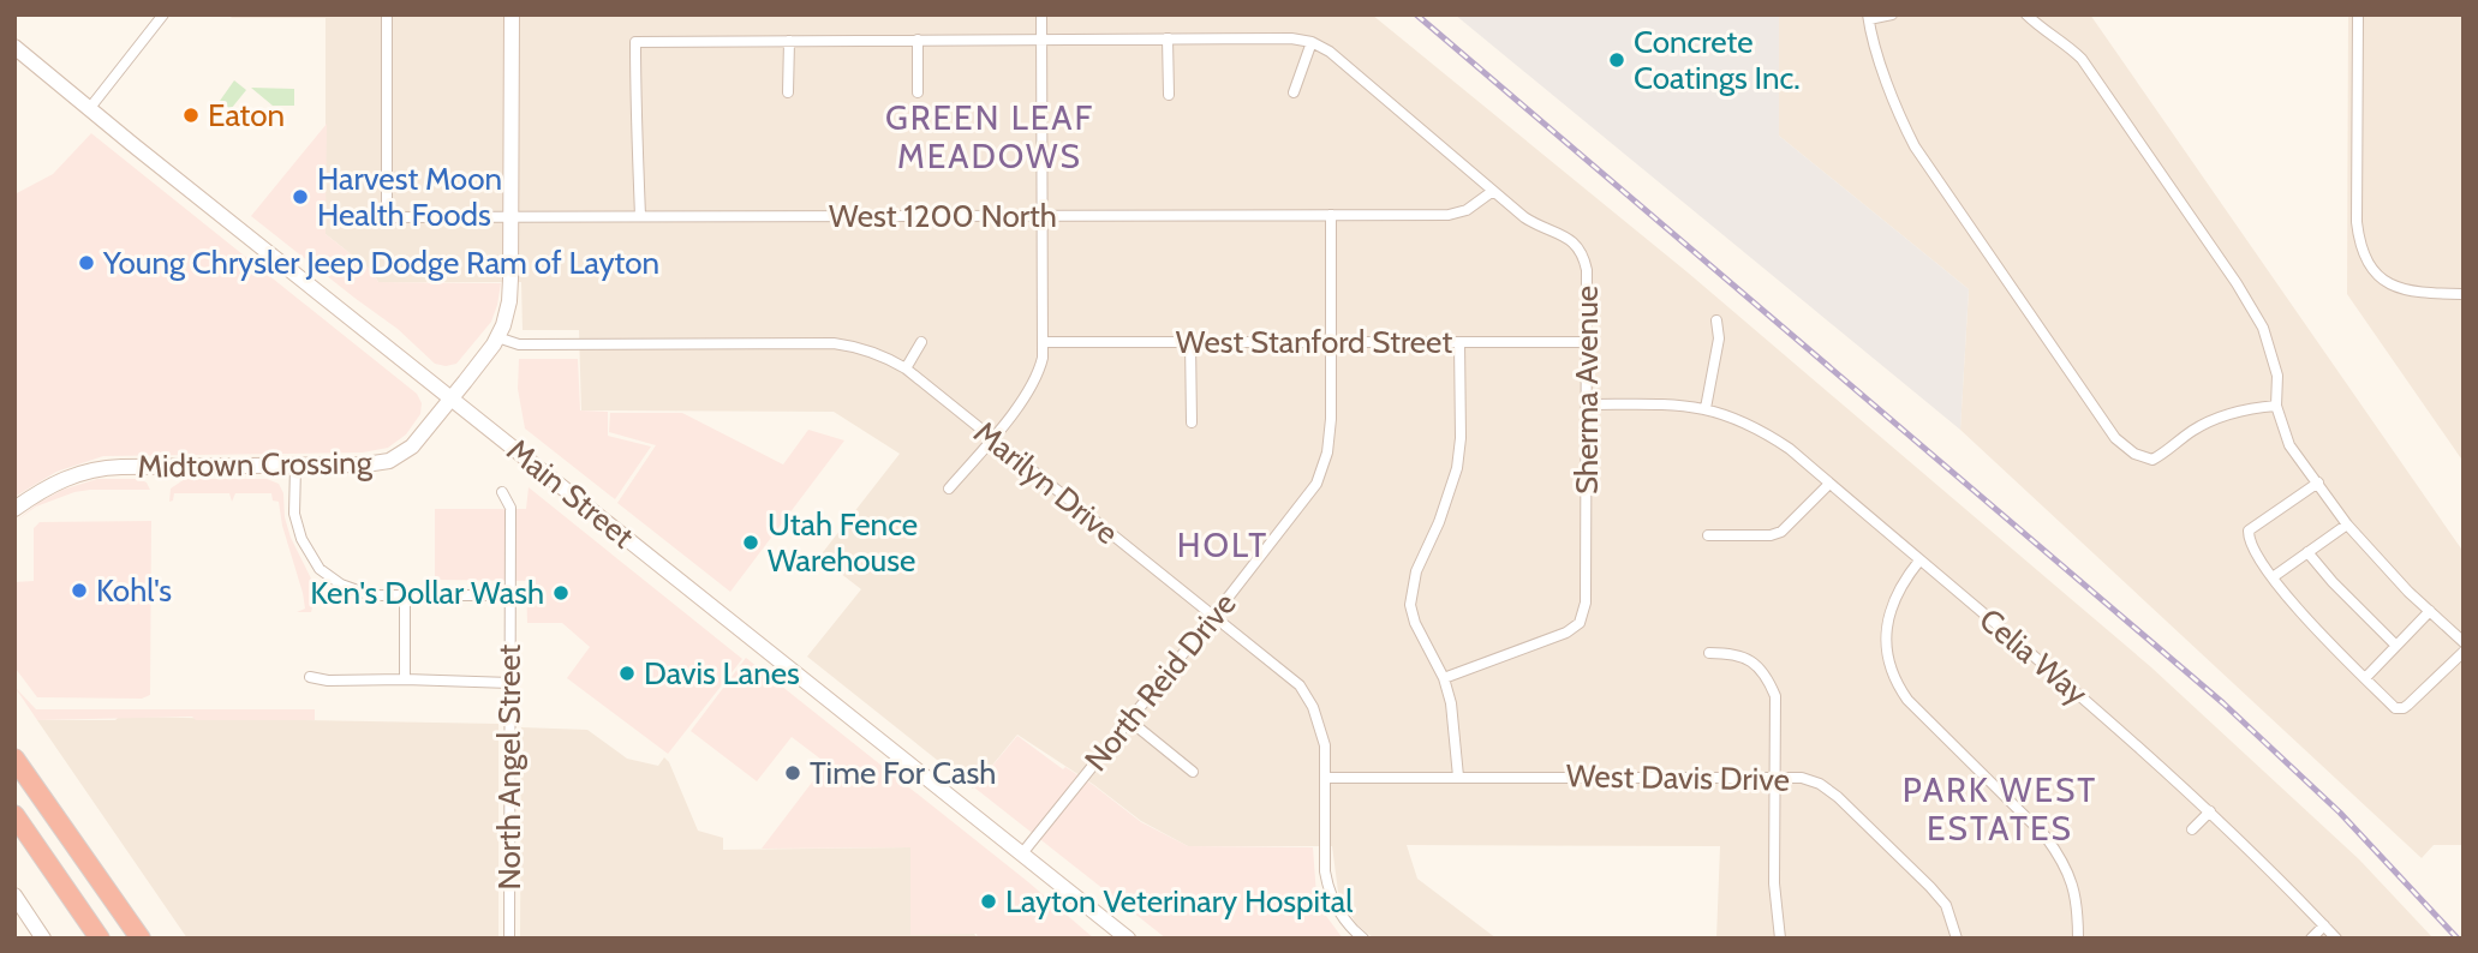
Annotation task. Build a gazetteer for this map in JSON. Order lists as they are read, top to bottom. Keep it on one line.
{"streets":{"main road":["Midtown Crossing","Main Street"],"street":["West 1200 North","West Stanford Street","Sherma Avenue","Marilyn Drive","Celia Way","North Reid Drive","North Angel Street","West Davis Drive"]},"crossings":[["West 1200 North","Sherma Avenue"],["West 1200 North","North Reid Drive"],["West Stanford Street","Sherma Avenue"],["West Stanford Street","North Reid Drive"],["Sherma Avenue","Celia Way"],["Midtown Crossing","Marilyn Drive"],["Midtown Crossing","Main Street"],["Marilyn Drive","North Reid Drive"],["Marilyn Drive","West Davis Drive"],["Main Street","North Reid Drive"]],"districts":["GREEN LEAF MEADOWS","HOLT","PARK WEST ESTATES"],"places":["Concrete Coatings Inc.","Eaton","Harvest Moon Health Foods","Young Chrysler Jeep Dodge Ram of Layton","Utah Fence Warehouse","Kohl's","Ken's Dollar Wash","Davis Lanes","Time For Cash","Layton Veterinary Hospital"]}
